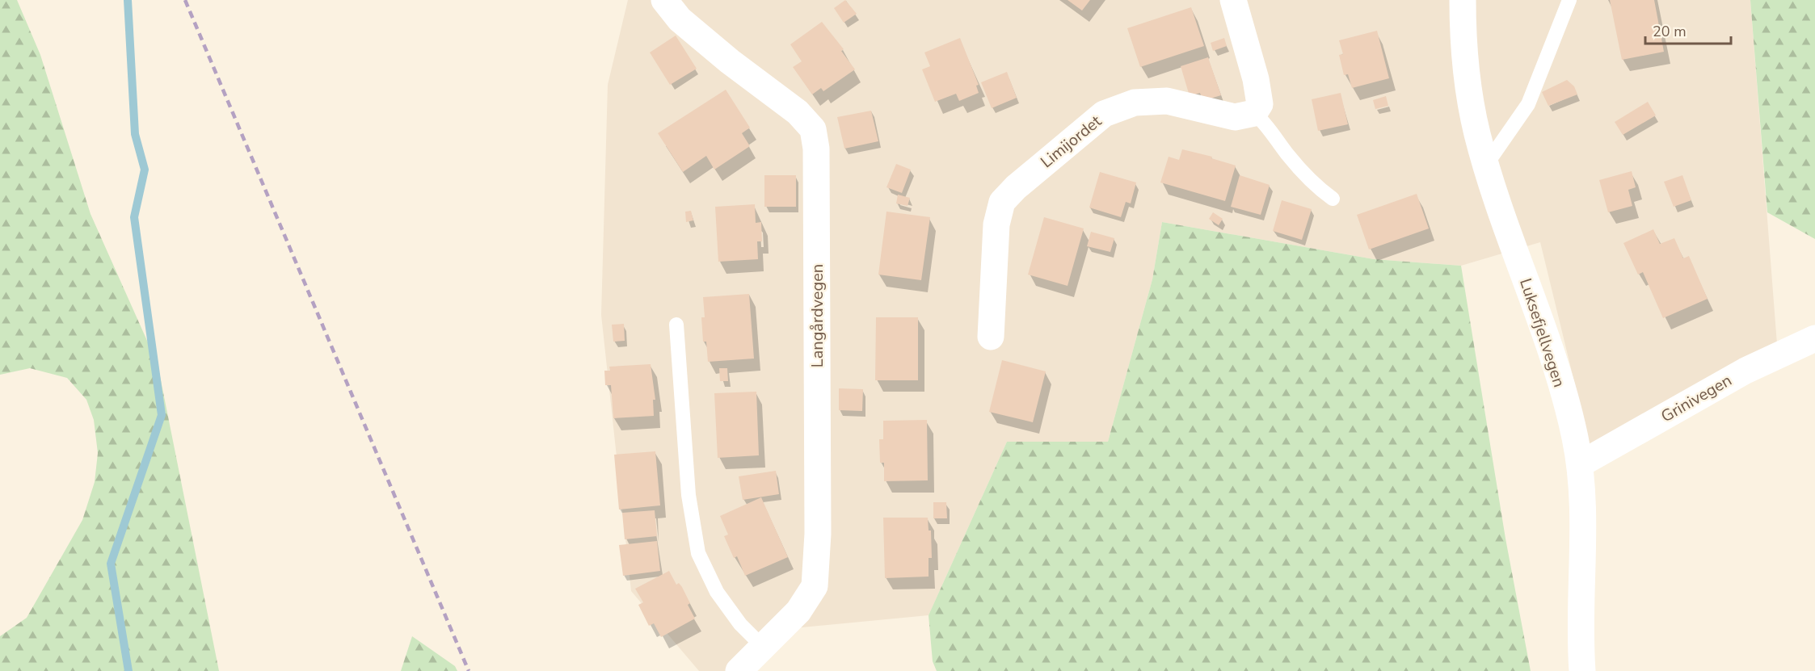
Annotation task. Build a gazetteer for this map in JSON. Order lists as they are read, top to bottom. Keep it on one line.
{"streets":{"street":["Limijordet","Langårdvegen","Luksefjellvegen","Grinivegen"]},"crossings":[["Luksefjellvegen","Grinivegen"]],"scale_bar":"20 m"}
